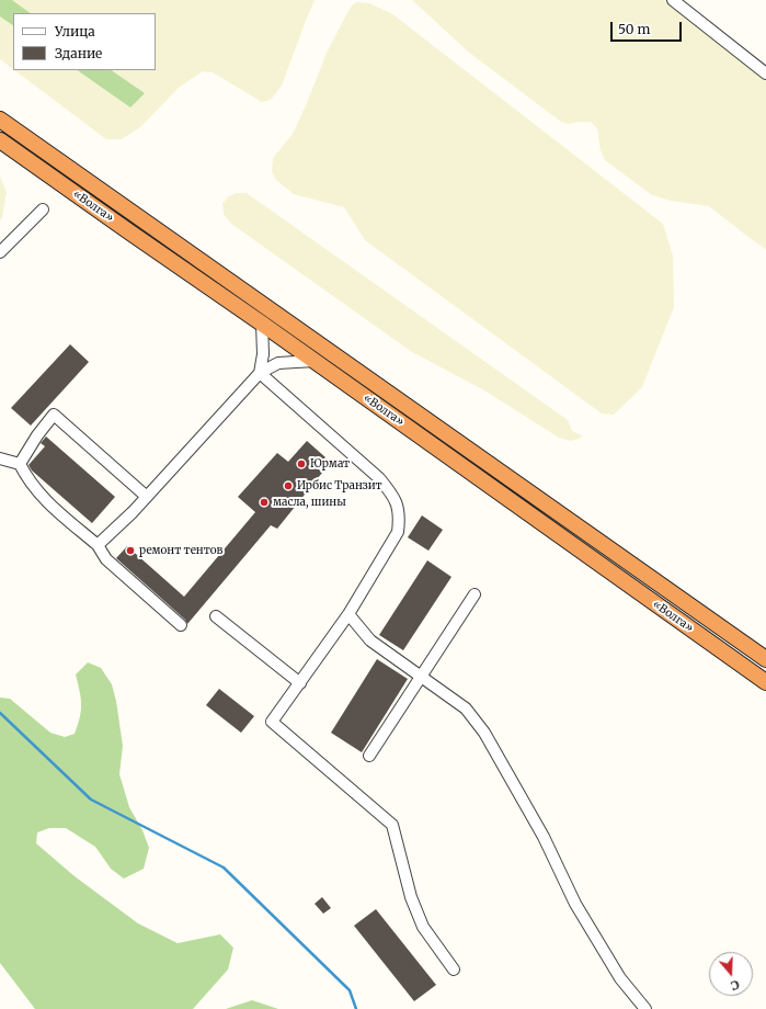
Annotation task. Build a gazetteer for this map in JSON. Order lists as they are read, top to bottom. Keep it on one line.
{"streets":{"highway":["«Волга»"]},"places":["Юрмат","Ирбис Транзит","масла, шины","ремонт тентов"],"legend":["Улица","Здание"],"scale_bar":"50 m","north":"bottom"}
